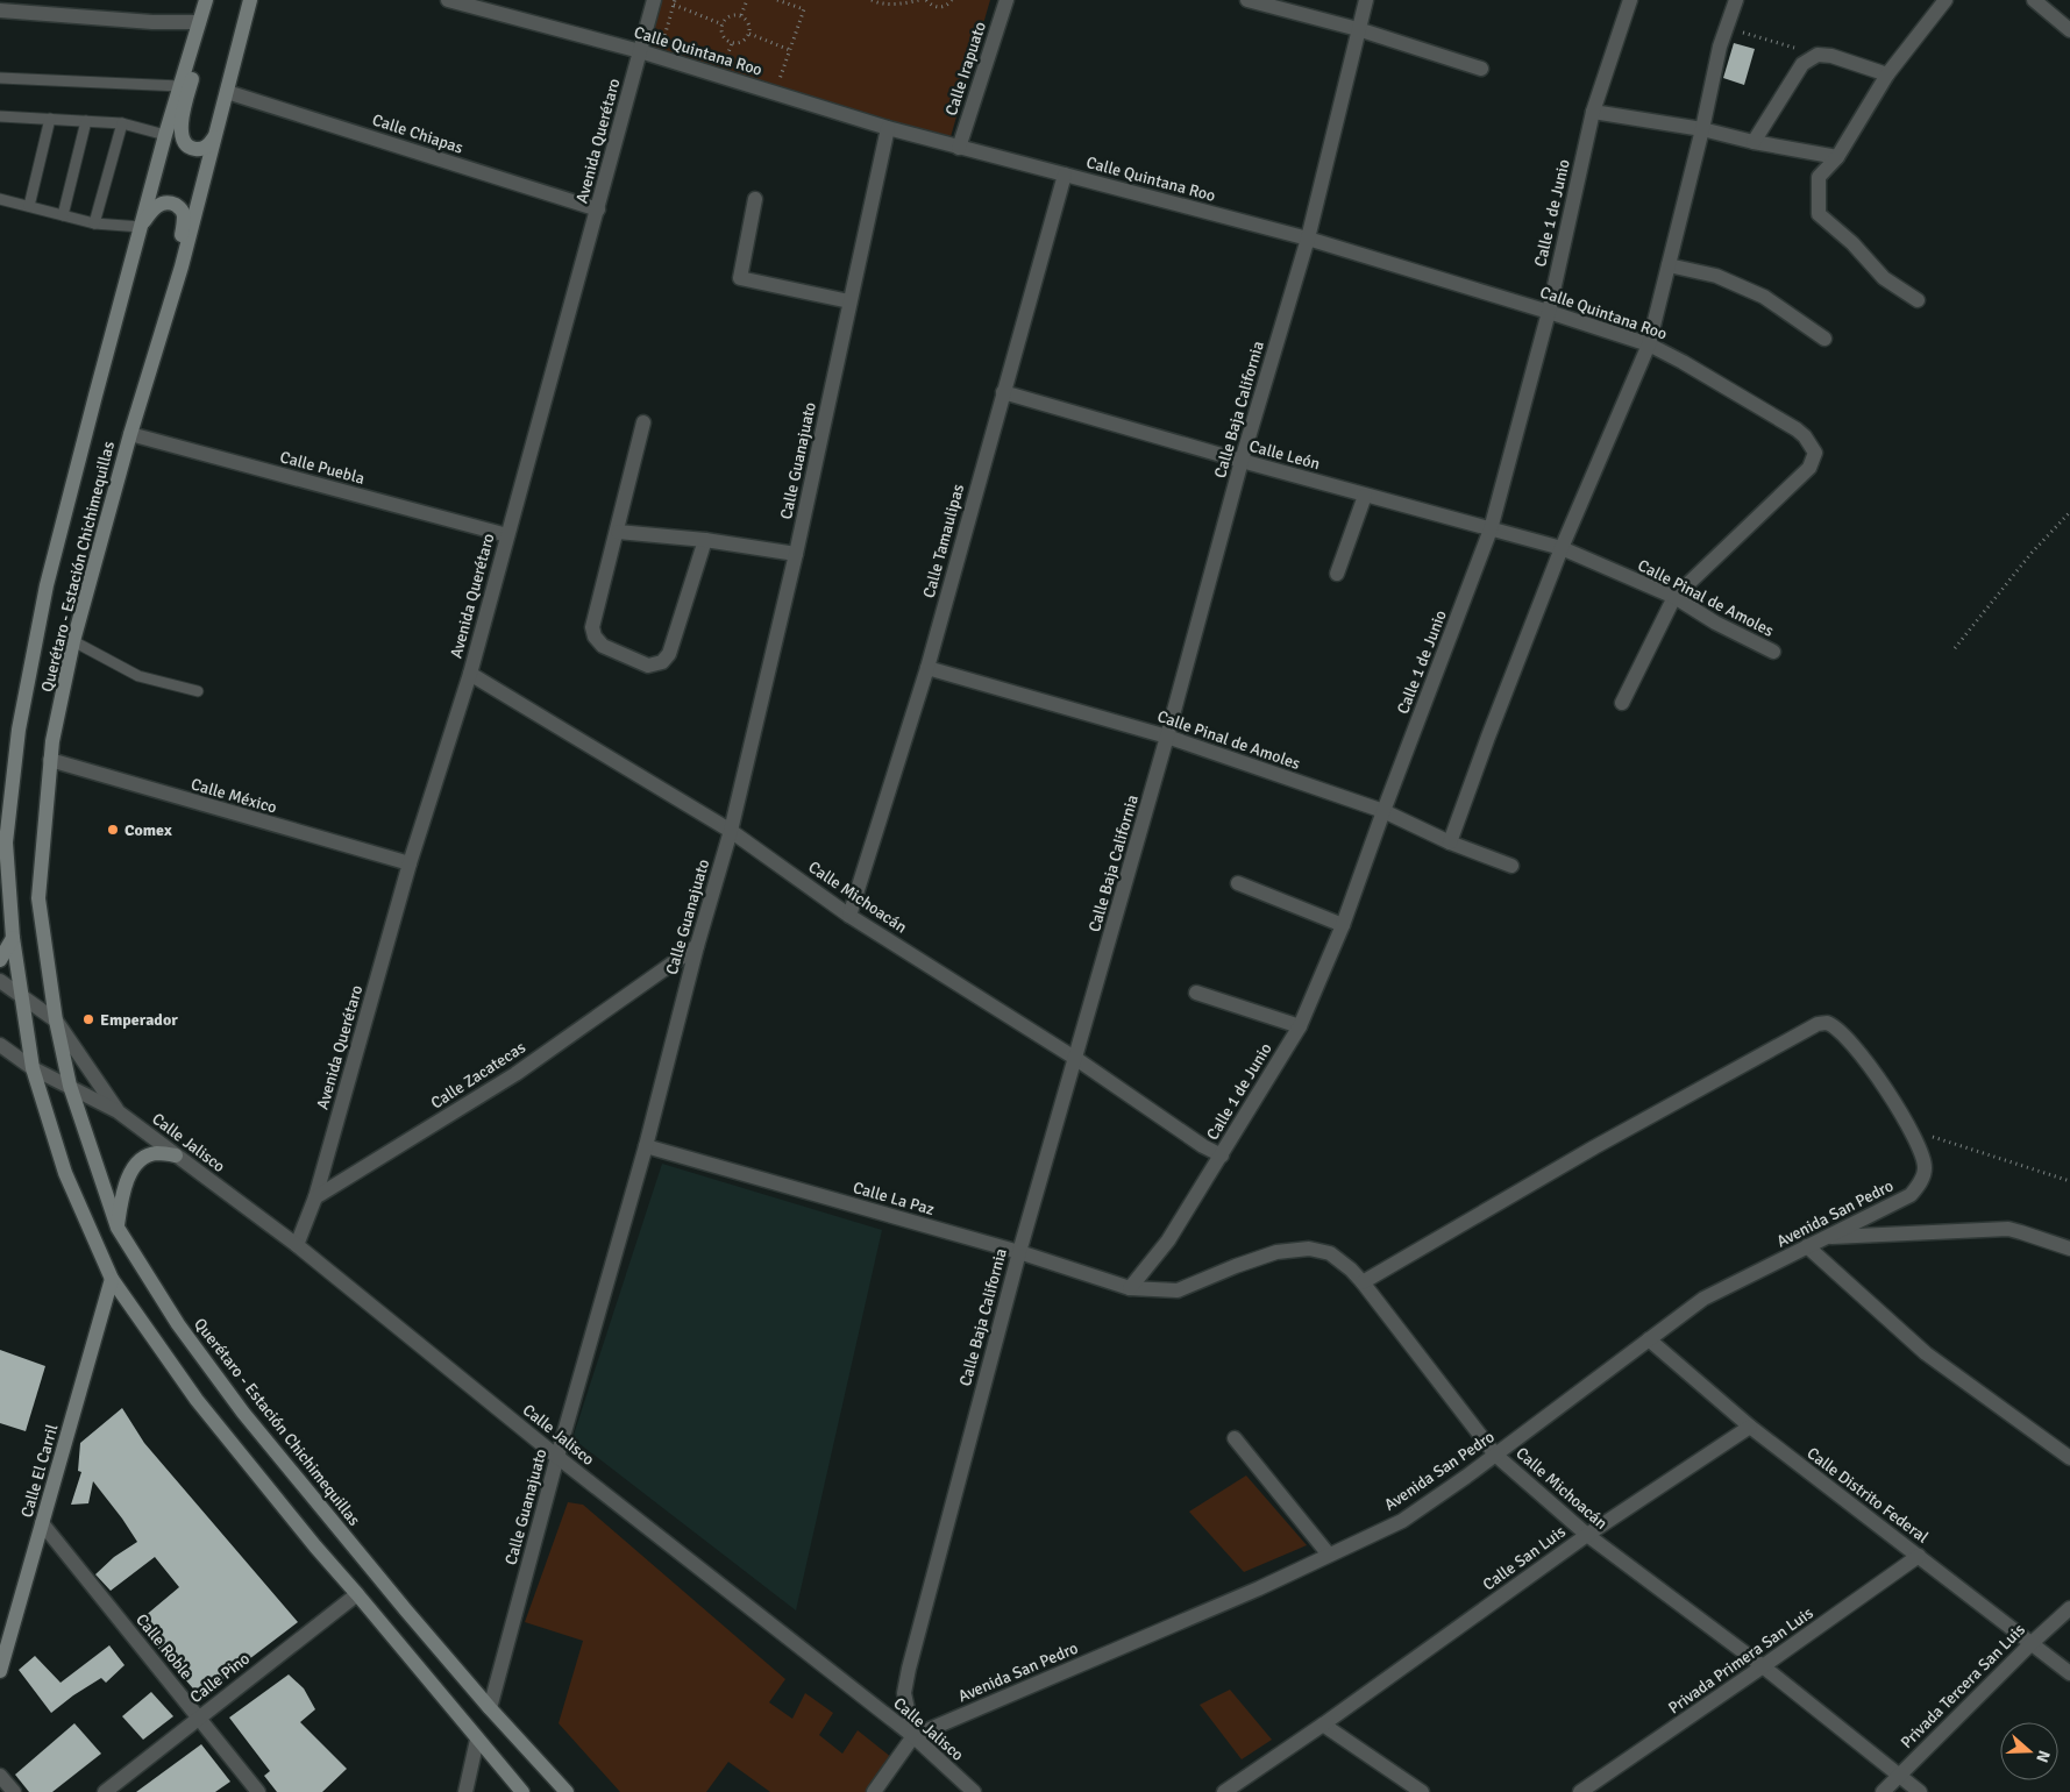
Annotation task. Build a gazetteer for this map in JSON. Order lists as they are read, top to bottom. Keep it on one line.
{"streets":{"main road":["Querétaro - Estación Chichimequillas","Calle El Carril"],"street":["Calle Quintana Roo","Calle Irapuato","Calle Chiapas","Avenida Querétaro","Calle 1 de Junio","Calle Baja California","Calle León","Calle Guanajuato","Calle Puebla","Calle Tamaulipas","Calle Pinal de Amoles","Calle México","Calle Michoacán","Calle Zacatecas","Calle Jalisco","Calle La Paz","Avenida San Pedro","Calle Distrito Federal","Calle San Luis","Calle Roble","Privada Primera San Luis","Calle Pino","Privada Tercera San Luis"]},"crossings":[["Calle Quintana Roo","Calle Irapuato"],["Calle Quintana Roo","Avenida Querétaro"],["Calle Quintana Roo","Calle 1 de Junio"],["Calle Quintana Roo","Calle Baja California"],["Calle Quintana Roo","Calle Guanajuato"],["Calle Quintana Roo","Calle Tamaulipas"],["Calle Quintana Roo","Calle Pinal de Amoles"],["Calle Chiapas","Avenida Querétaro"],["Calle Chiapas","Querétaro - Estación Chichimequillas"],["Avenida Querétaro","Calle Puebla"],["Avenida Querétaro","Calle México"],["Avenida Querétaro","Calle Michoacán"],["Avenida Querétaro","Calle Zacatecas"],["Calle 1 de Junio","Calle León"],["Calle 1 de Junio","Calle Pinal de Amoles"],["Calle 1 de Junio","Calle Michoacán"],["Calle 1 de Junio","Calle La Paz"],["Calle Baja California","Calle León"],["Calle Baja California","Calle Pinal de Amoles"],["Calle Baja California","Calle Michoacán"],["Calle Baja California","Calle Jalisco"],["Calle Baja California","Calle La Paz"],["Calle Baja California","Avenida San Pedro"],["Calle León","Calle Tamaulipas"],["Calle León","Calle Pinal de Amoles"],["Calle Guanajuato","Querétaro - Estación Chichimequillas"],["Calle Guanajuato","Calle Michoacán"],["Calle Guanajuato","Calle Zacatecas"],["Calle Guanajuato","Calle Jalisco"],["Calle Guanajuato","Calle La Paz"],["Calle Puebla","Querétaro - Estación Chichimequillas"],["Calle Tamaulipas","Calle Pinal de Amoles"],["Calle Tamaulipas","Calle Michoacán"],["Querétaro - Estación Chichimequillas","Calle México"],["Querétaro - Estación Chichimequillas","Calle Jalisco"],["Querétaro - Estación Chichimequillas","Calle El Carril"],["Querétaro - Estación Chichimequillas","Calle Pino"],["Calle Michoacán","Calle La Paz"],["Calle Michoacán","Avenida San Pedro"],["Calle Michoacán","Calle San Luis"],["Calle Michoacán","Privada Primera San Luis"],["Calle Michoacán","Privada Tercera San Luis"],["Calle Jalisco","Avenida San Pedro"],["Avenida San Pedro","Calle Distrito Federal"],["Calle El Carril","Calle Roble"],["Calle Distrito Federal","Calle San Luis"],["Calle Distrito Federal","Privada Primera San Luis"],["Calle Distrito Federal","Privada Tercera San Luis"],["Calle Roble","Calle Pino"]],"places":["Comex","Emperador"],"north":"right"}
